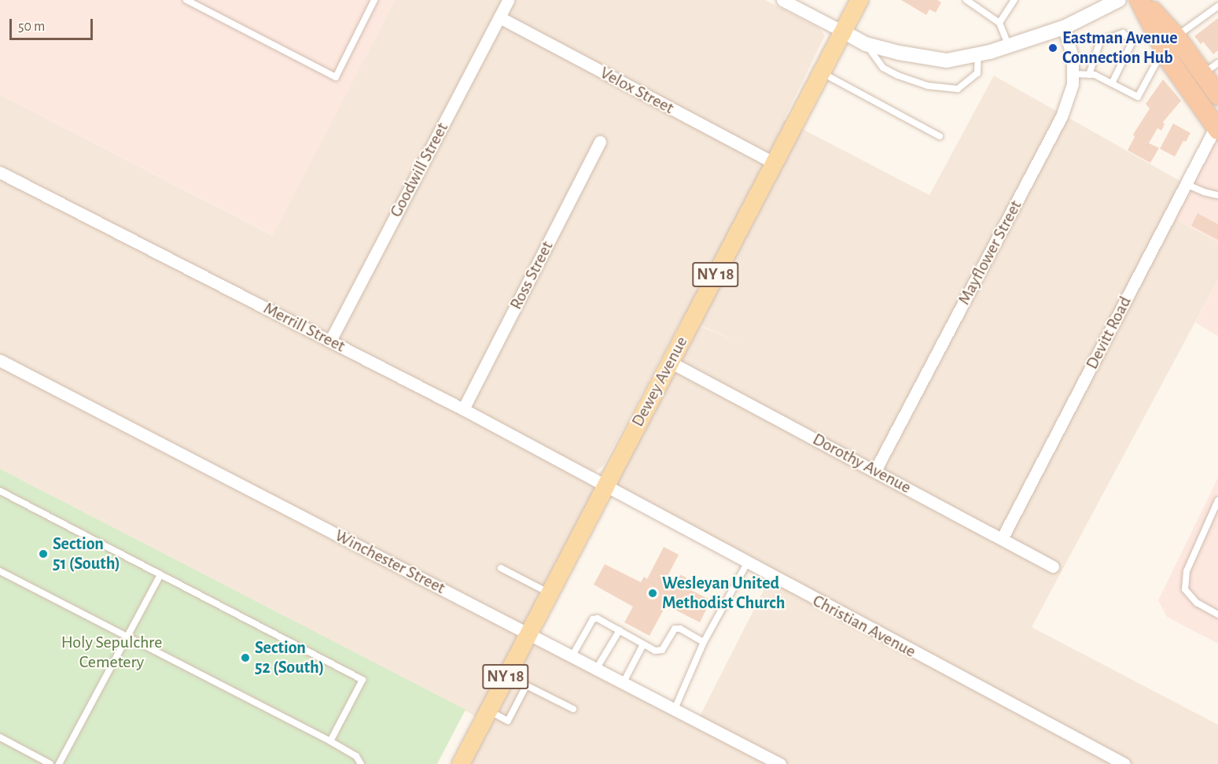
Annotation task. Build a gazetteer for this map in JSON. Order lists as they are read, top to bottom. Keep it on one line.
{"streets":{"main road":["NY 18","Dewey Avenue"],"street":["Velox Street","Goodwill Street","Mayflower Street","Ross Street","Merrill Street","Devitt Road","Dorothy Avenue","Winchester Street","Christian Avenue"]},"crossings":[["Velox Street","Goodwill Street"],["Velox Street","Dewey Avenue"],["Goodwill Street","Merrill Street"],["Mayflower Street","Dorothy Avenue"],["Ross Street","Merrill Street"],["Merrill Street","Dewey Avenue"],["Merrill Street","Christian Avenue"],["Devitt Road","Dorothy Avenue"],["Dewey Avenue","Dorothy Avenue"],["Dewey Avenue","Winchester Street"],["Dewey Avenue","Christian Avenue"]],"parks":["Holy Sepulchre Cemetery"],"places":["Eastman Avenue Connection Hub","Section 51 (South)","Wesleyan United Methodist Church","Section 52 (South)"],"scale_bar":"50 m"}
